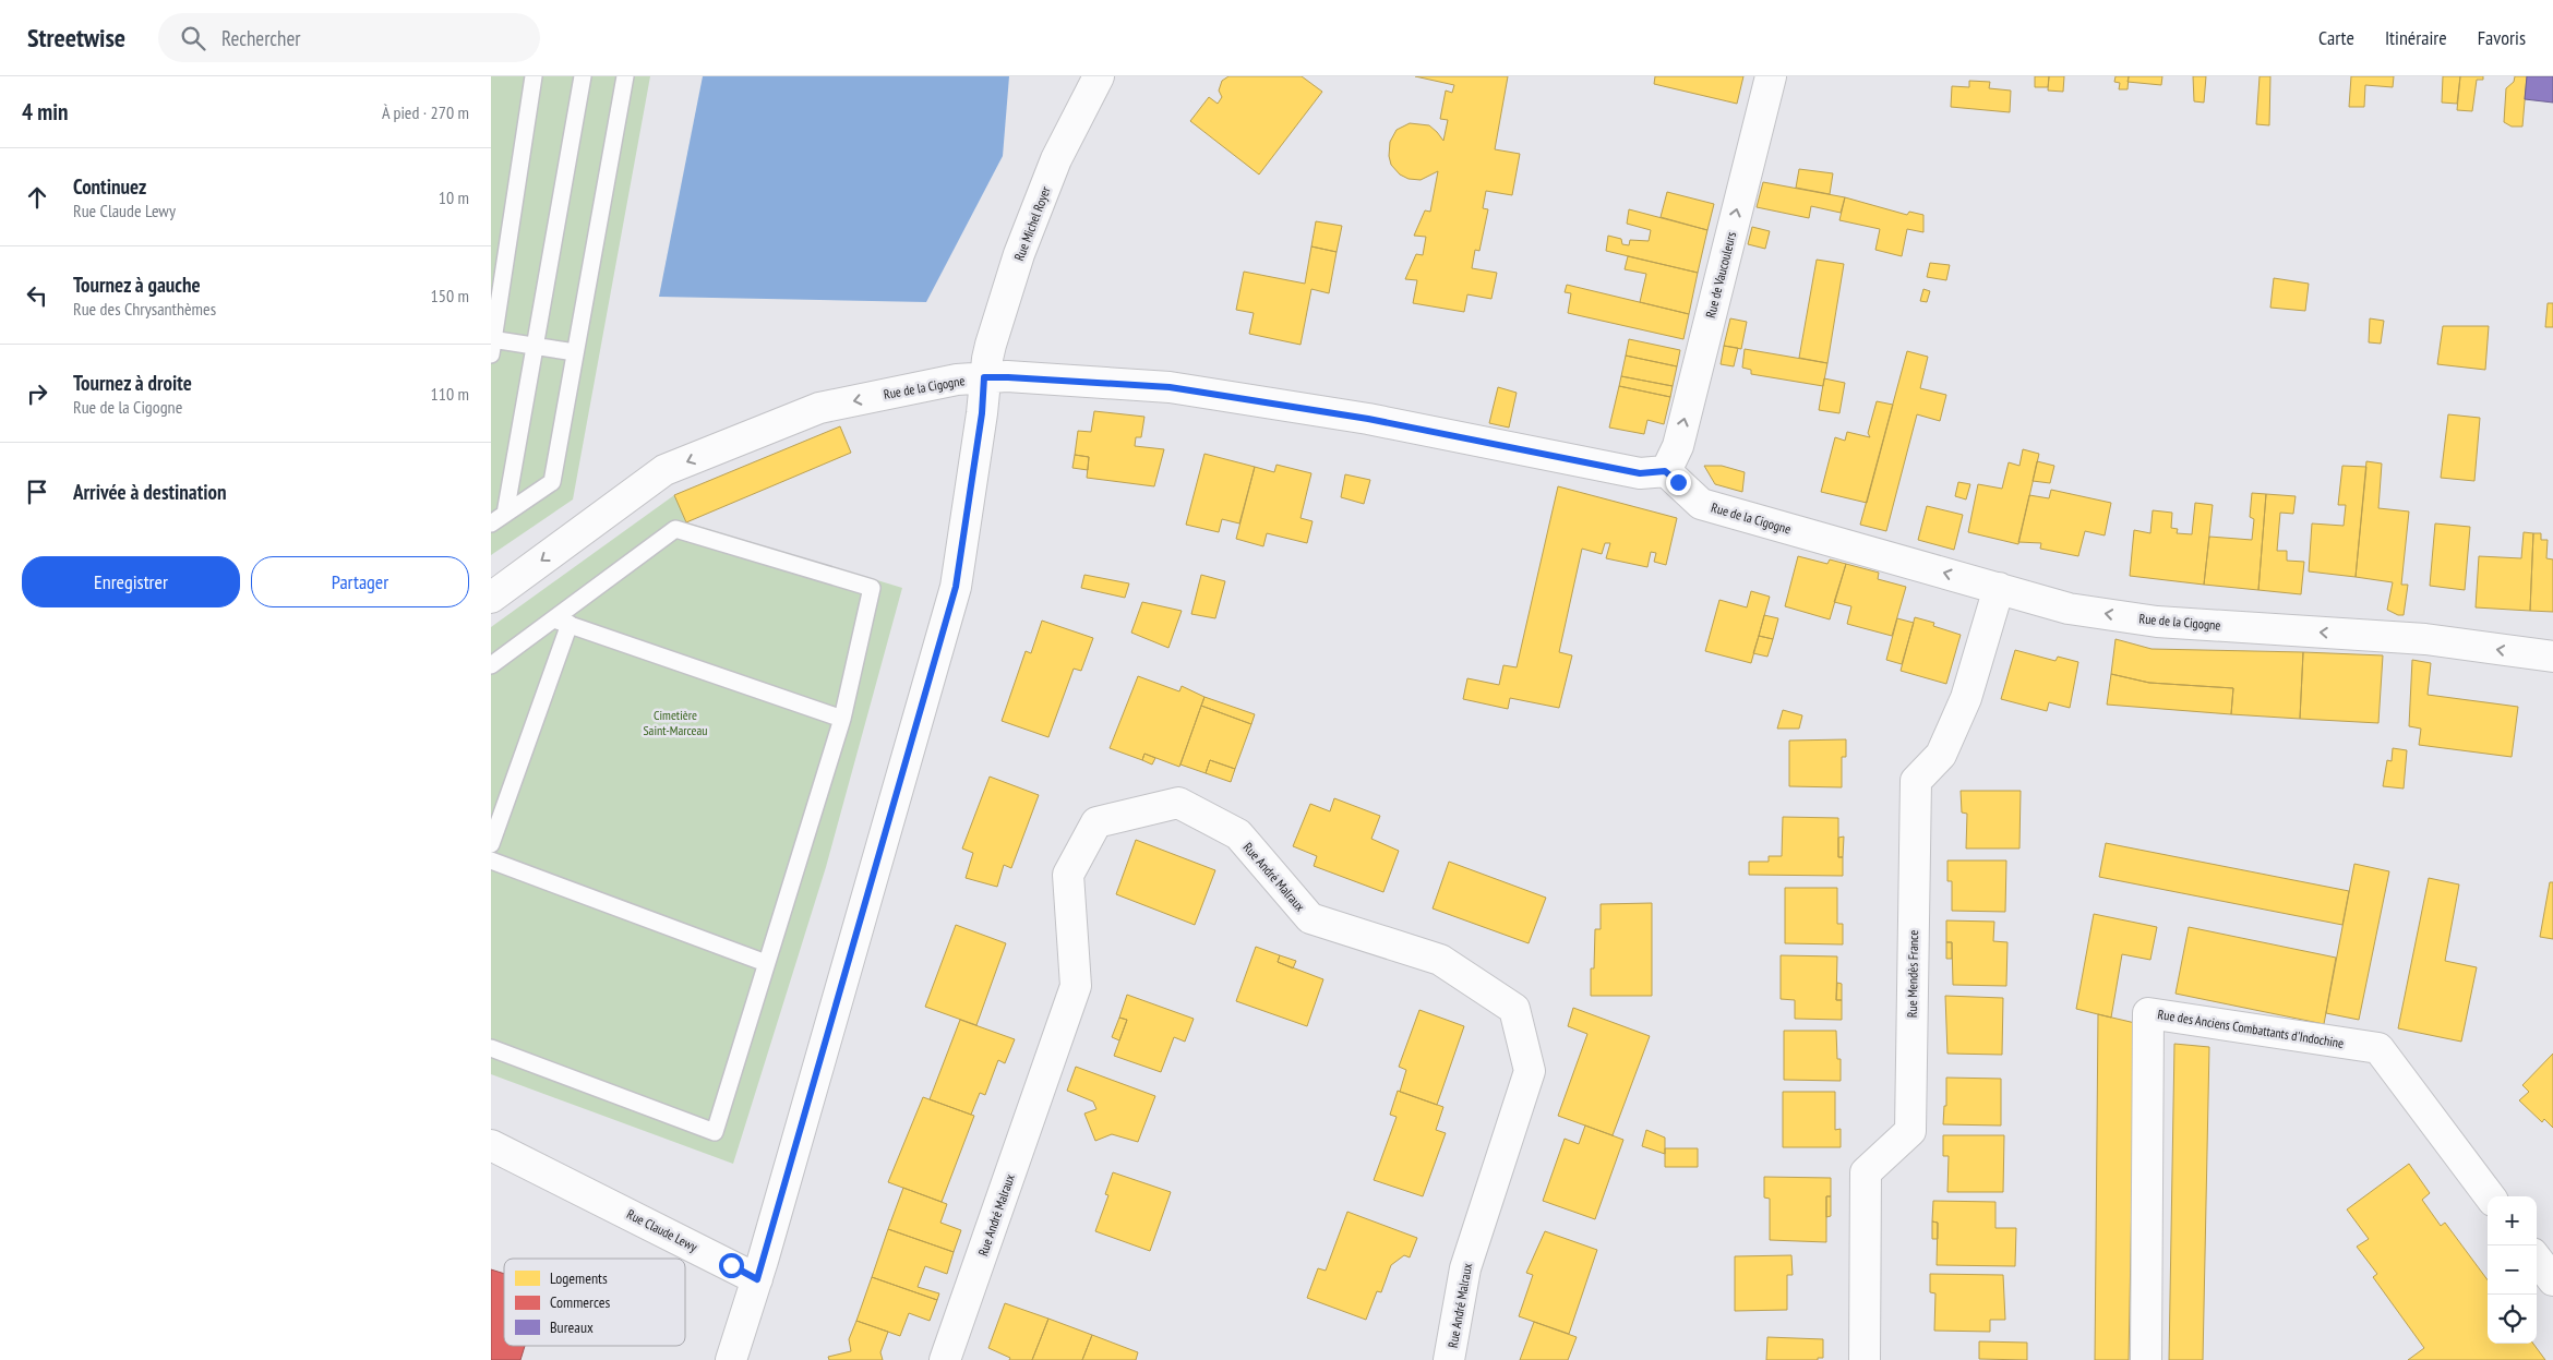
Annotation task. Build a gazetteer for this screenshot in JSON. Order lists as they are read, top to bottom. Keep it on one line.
{"streets":{"street":["Rue Michel Royer","Rue de Vaucouleurs","Rue de la Cigogne","Rue André Malraux","Rue Mendès France","Rue des Anciens Combattants d'Indochine","Rue Claude Lewy"]},"crossings":[["Rue Michel Royer","Rue de la Cigogne"],["Rue Michel Royer","Rue Claude Lewy"],["Rue de Vaucouleurs","Rue de la Cigogne"],["Rue de la Cigogne","Rue Mendès France"]],"one_way":["Rue de Vaucouleurs","Rue de la Cigogne"],"parks":["Cimetière Saint-Marceau"],"legend":["Logements","Commerces","Bureaux"],"page":{"header":"Streetwise","search":"Rechercher","nav":["Carte","Itinéraire","Favoris"],"heading":["4 min","À pied · 270 m"],"list":[["Continuez","Rue Claude Lewy","10 m"],["Tournez à gauche","Rue des Chrysanthèmes","150 m"],["Tournez à droite","Rue de la Cigogne","110 m"],"Arrivée à destination"],"buttons":["Enregistrer","Partager"],"map_buttons":["+","−"]}}
